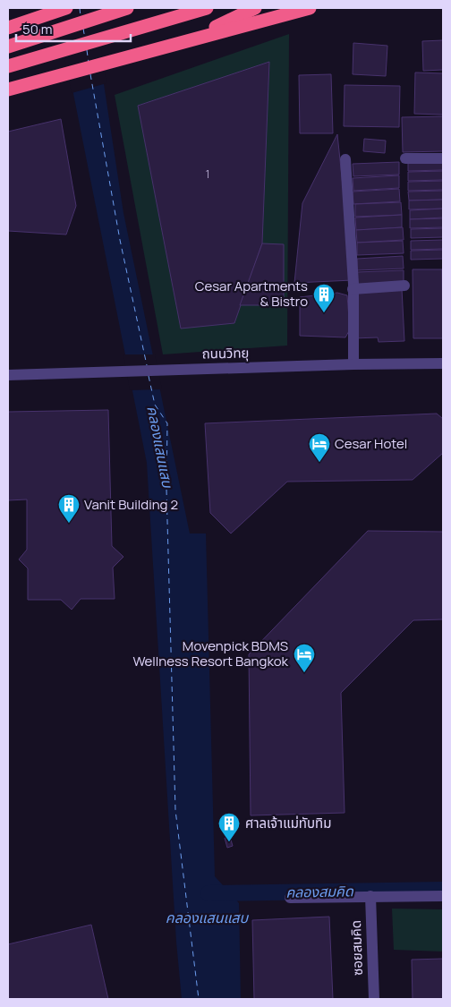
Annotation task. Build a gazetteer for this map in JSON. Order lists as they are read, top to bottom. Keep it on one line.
{"streets":{"street":["ถนนวิทยุ","ซอยสมคิด"]},"water":["คลองแสนแสบ","คลองสมคิด"],"places":{"building":["Cesar Apartments & Bistro","Vanit Building 2","ศาลเจ้าแม่ทับทิม"],"hotel":["Cesar Hotel","Movenpick BDMS Wellness Resort Bangkok"]},"house_numbers":["1"],"scale_bar":"50 m"}
